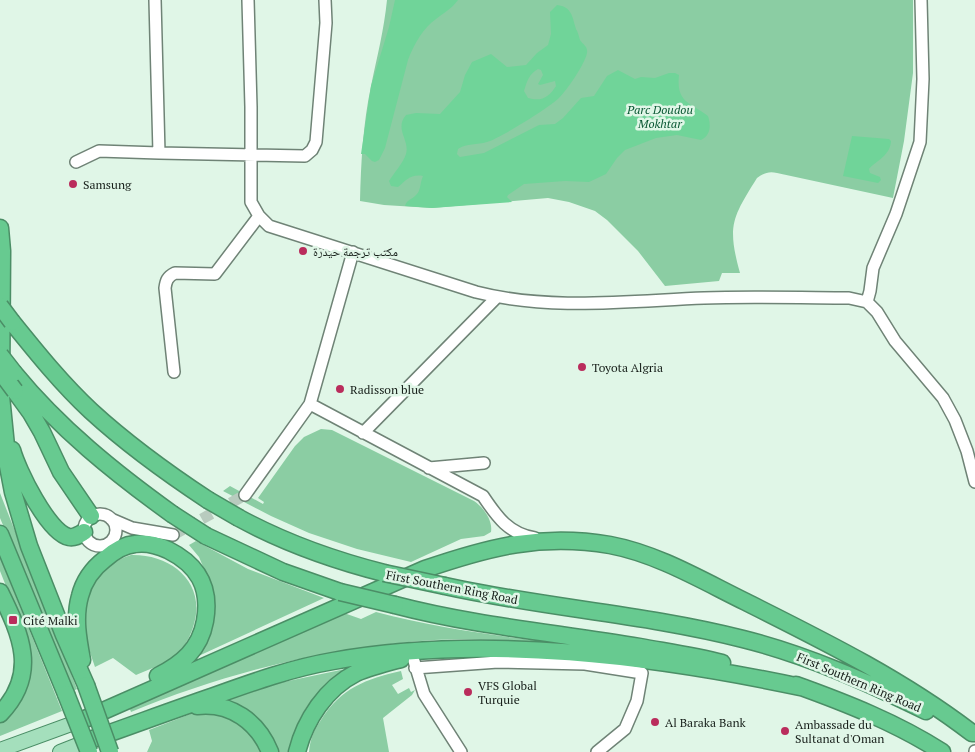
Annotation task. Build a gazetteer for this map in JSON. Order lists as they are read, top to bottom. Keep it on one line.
{"streets":{"highway":["First Southern Ring Road"]},"parks":["Parc Doudou Mokhtar"],"places":{"other":["Samsung","مكتب ترجمة حيدرة","Toyota Algria","Radisson blue","VFS Global Turquie","Al Baraka Bank","Ambassade du Sultanat d'Oman"],"transit":["Cité Malki"]}}
